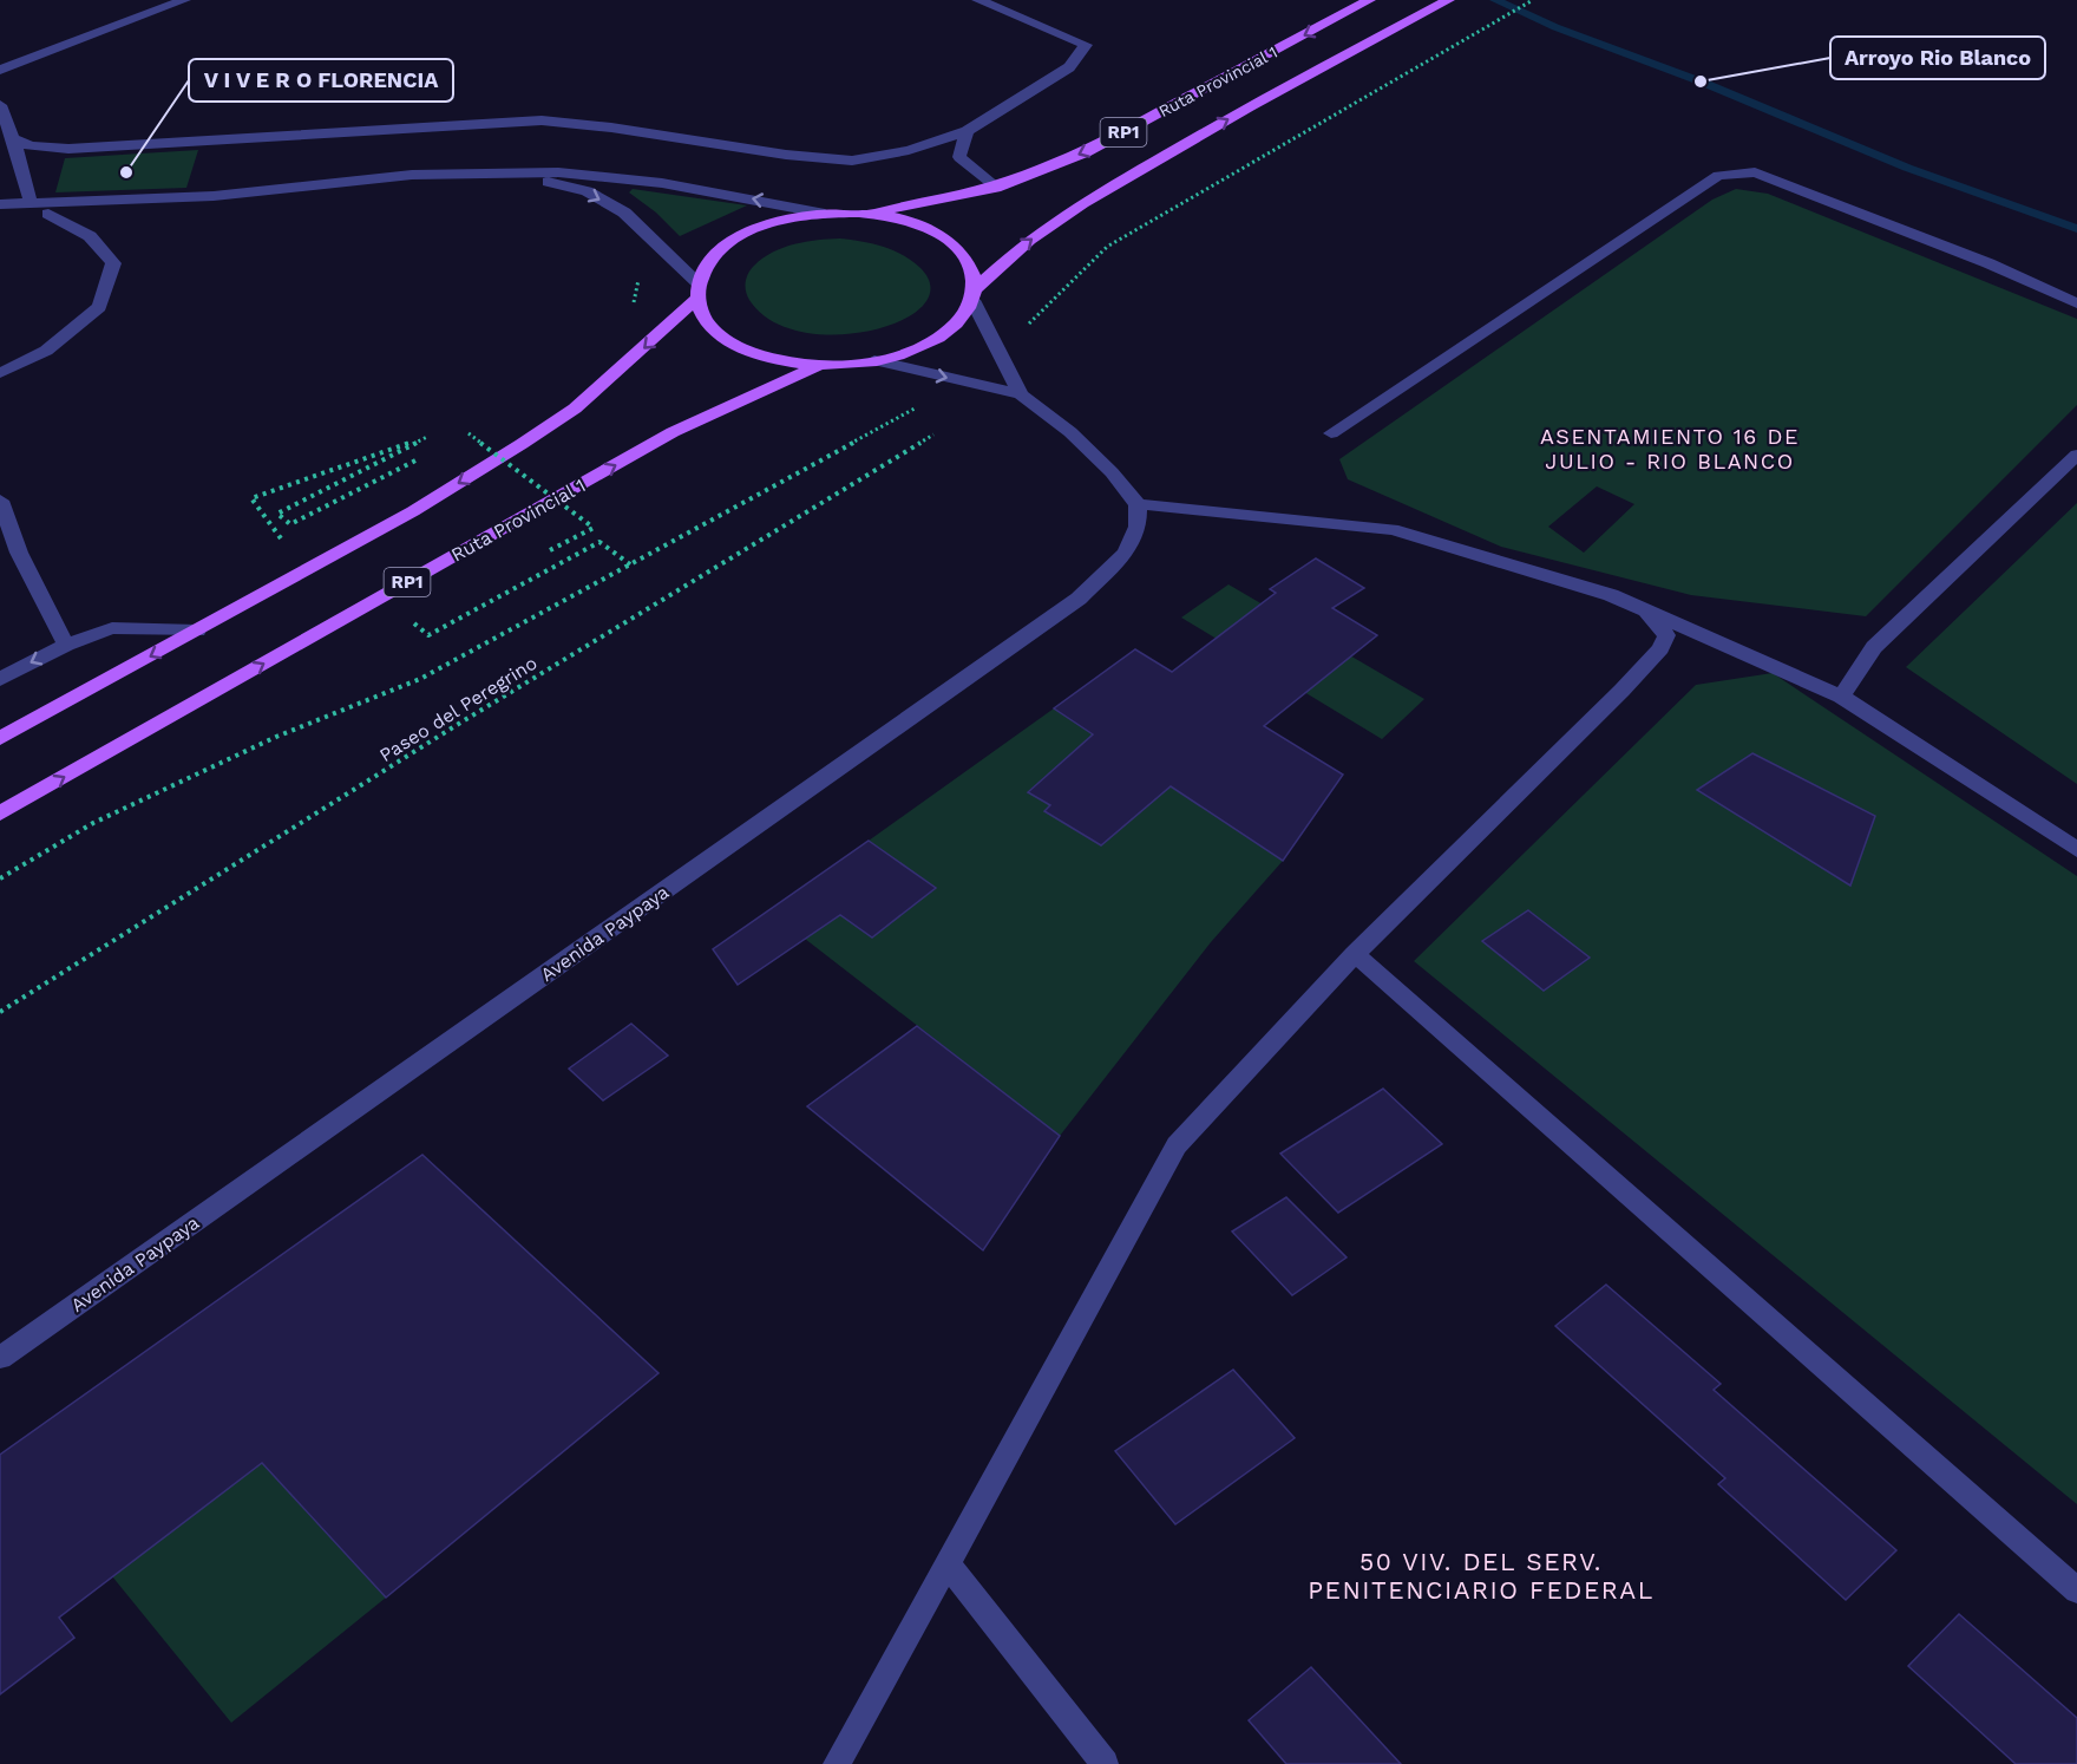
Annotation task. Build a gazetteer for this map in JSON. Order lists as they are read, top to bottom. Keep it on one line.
{"streets":{"main road":["Ruta Provincial 1","RP1"],"street":["Avenida Paypaya"],"path":["Paseo del Peregrino"]},"districts":["ASENTAMIENTO 16 DE JULIO - RIO BLANCO","50 VIV. DEL SERV. PENITENCIARIO FEDERAL"],"places":["Arroyo Rio Blanco","V I V E R O FLORENCIA"]}
